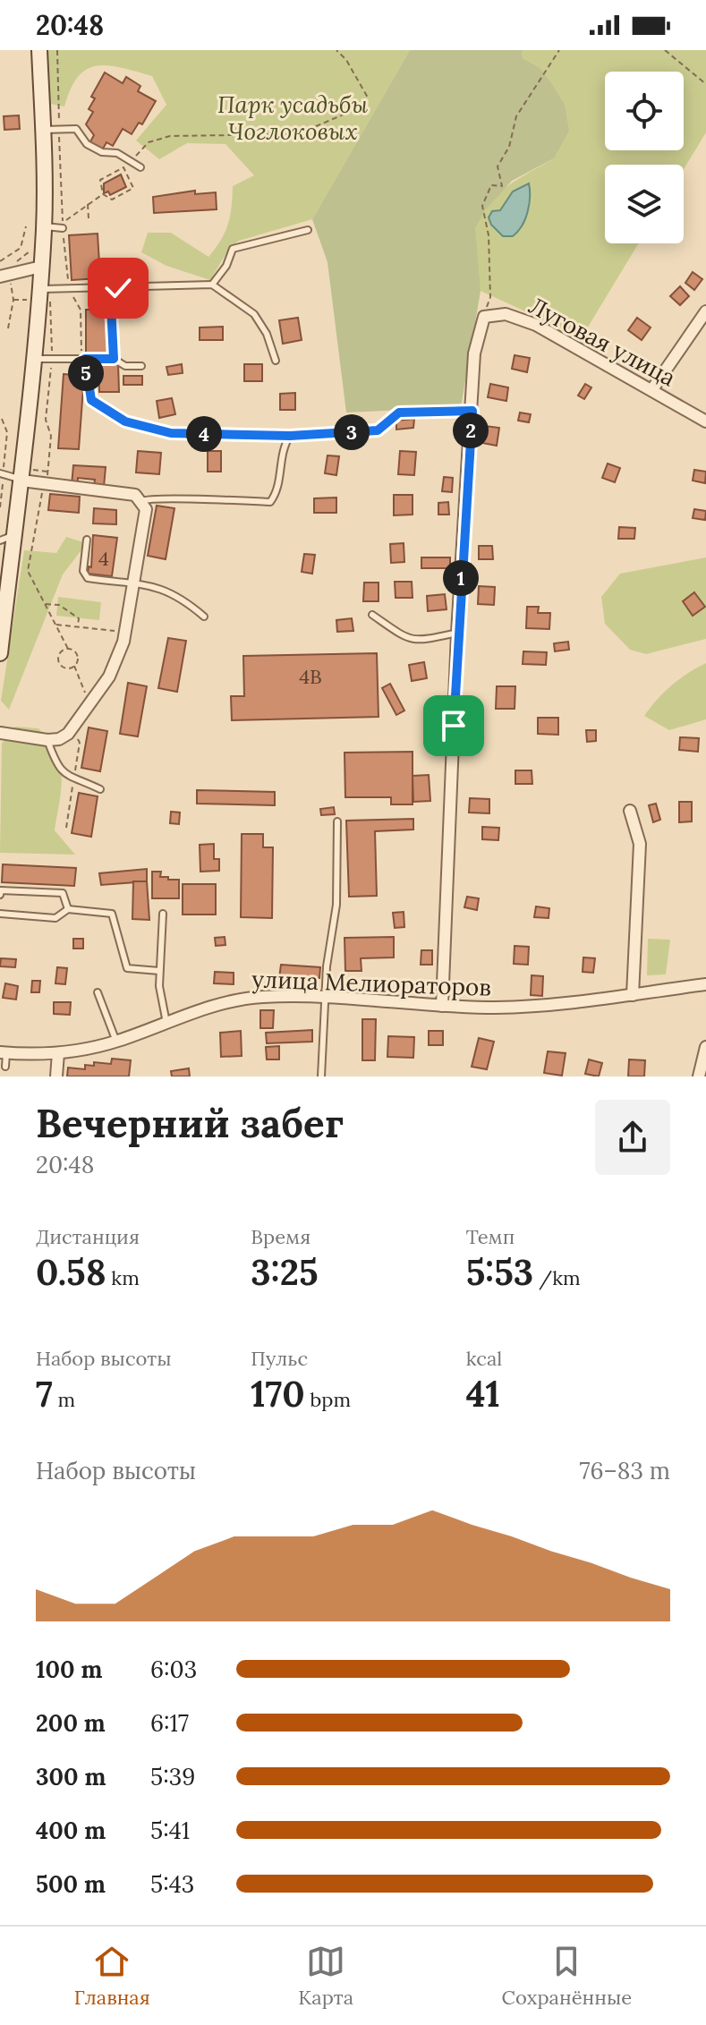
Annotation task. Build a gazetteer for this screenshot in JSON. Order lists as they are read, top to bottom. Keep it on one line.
{"streets":{"street":["Луговая улица","улица Мелиораторов"]},"parks":["Парк усадьбы Чоглоковых"],"house_numbers":["4","4В"],"page":{"status":"20:48","pins":["5","2","3","4","1"],"heading":["Вечерний забег","20:48"],"stats":[["Дистанция","0.58 km"],["Время","3:25"],["Темп","5:53 /km"],["Набор высоты","7 m"],["Пульс","170 bpm"],["kcal","41"]],"chart":["Набор высоты","76–83 m"],"list":[{"name":"100 m","note":"6:03"},{"name":"200 m","note":"6:17"},{"name":"300 m","note":"5:39"},{"name":"400 m","note":"5:41"},{"name":"500 m","note":"5:43"}],"tabs":["Главная","Карта","Сохранённые"]}}
